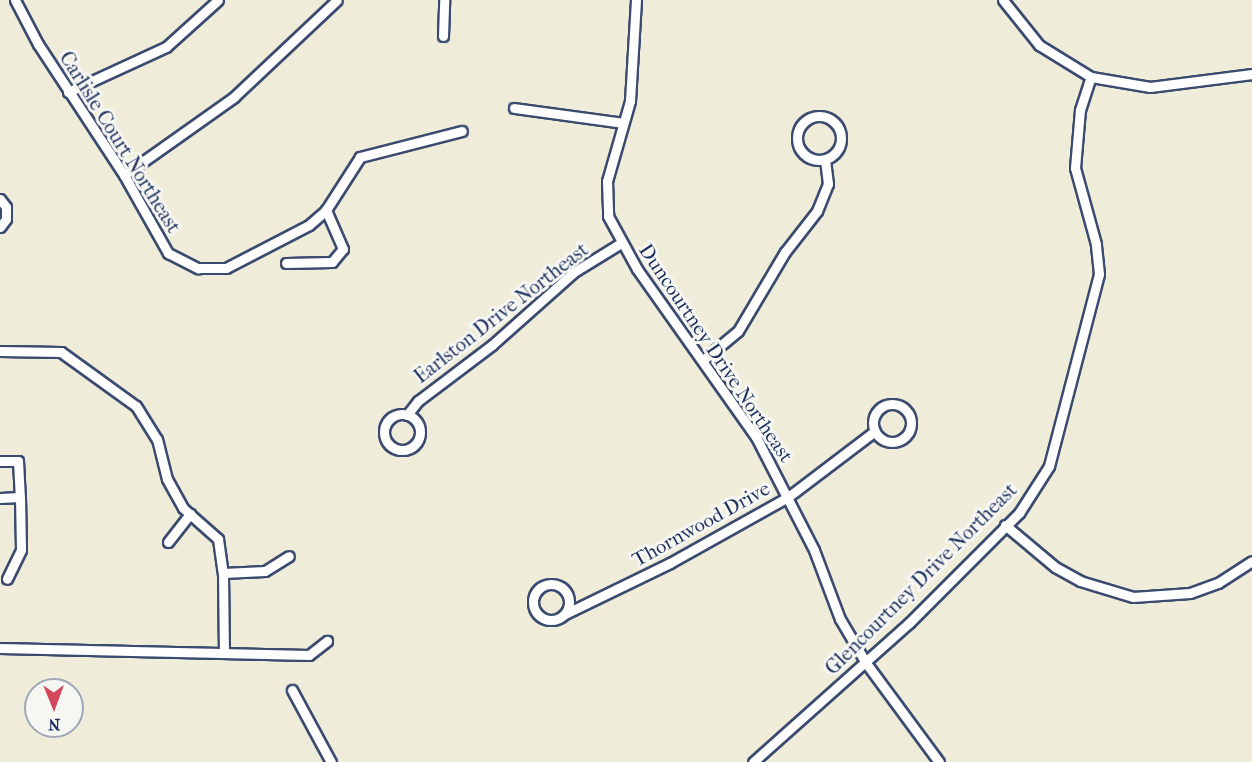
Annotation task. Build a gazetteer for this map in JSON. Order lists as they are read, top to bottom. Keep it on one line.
{"streets":{"street":["Carlisle Court Northeast","Earlston Drive Northeast","Duncourtney Drive Northeast","Thornwood Drive","Glencourtney Drive Northeast"]},"crossings":[["Earlston Drive Northeast","Duncourtney Drive Northeast"],["Duncourtney Drive Northeast","Thornwood Drive"],["Duncourtney Drive Northeast","Glencourtney Drive Northeast"]],"north":"bottom"}
